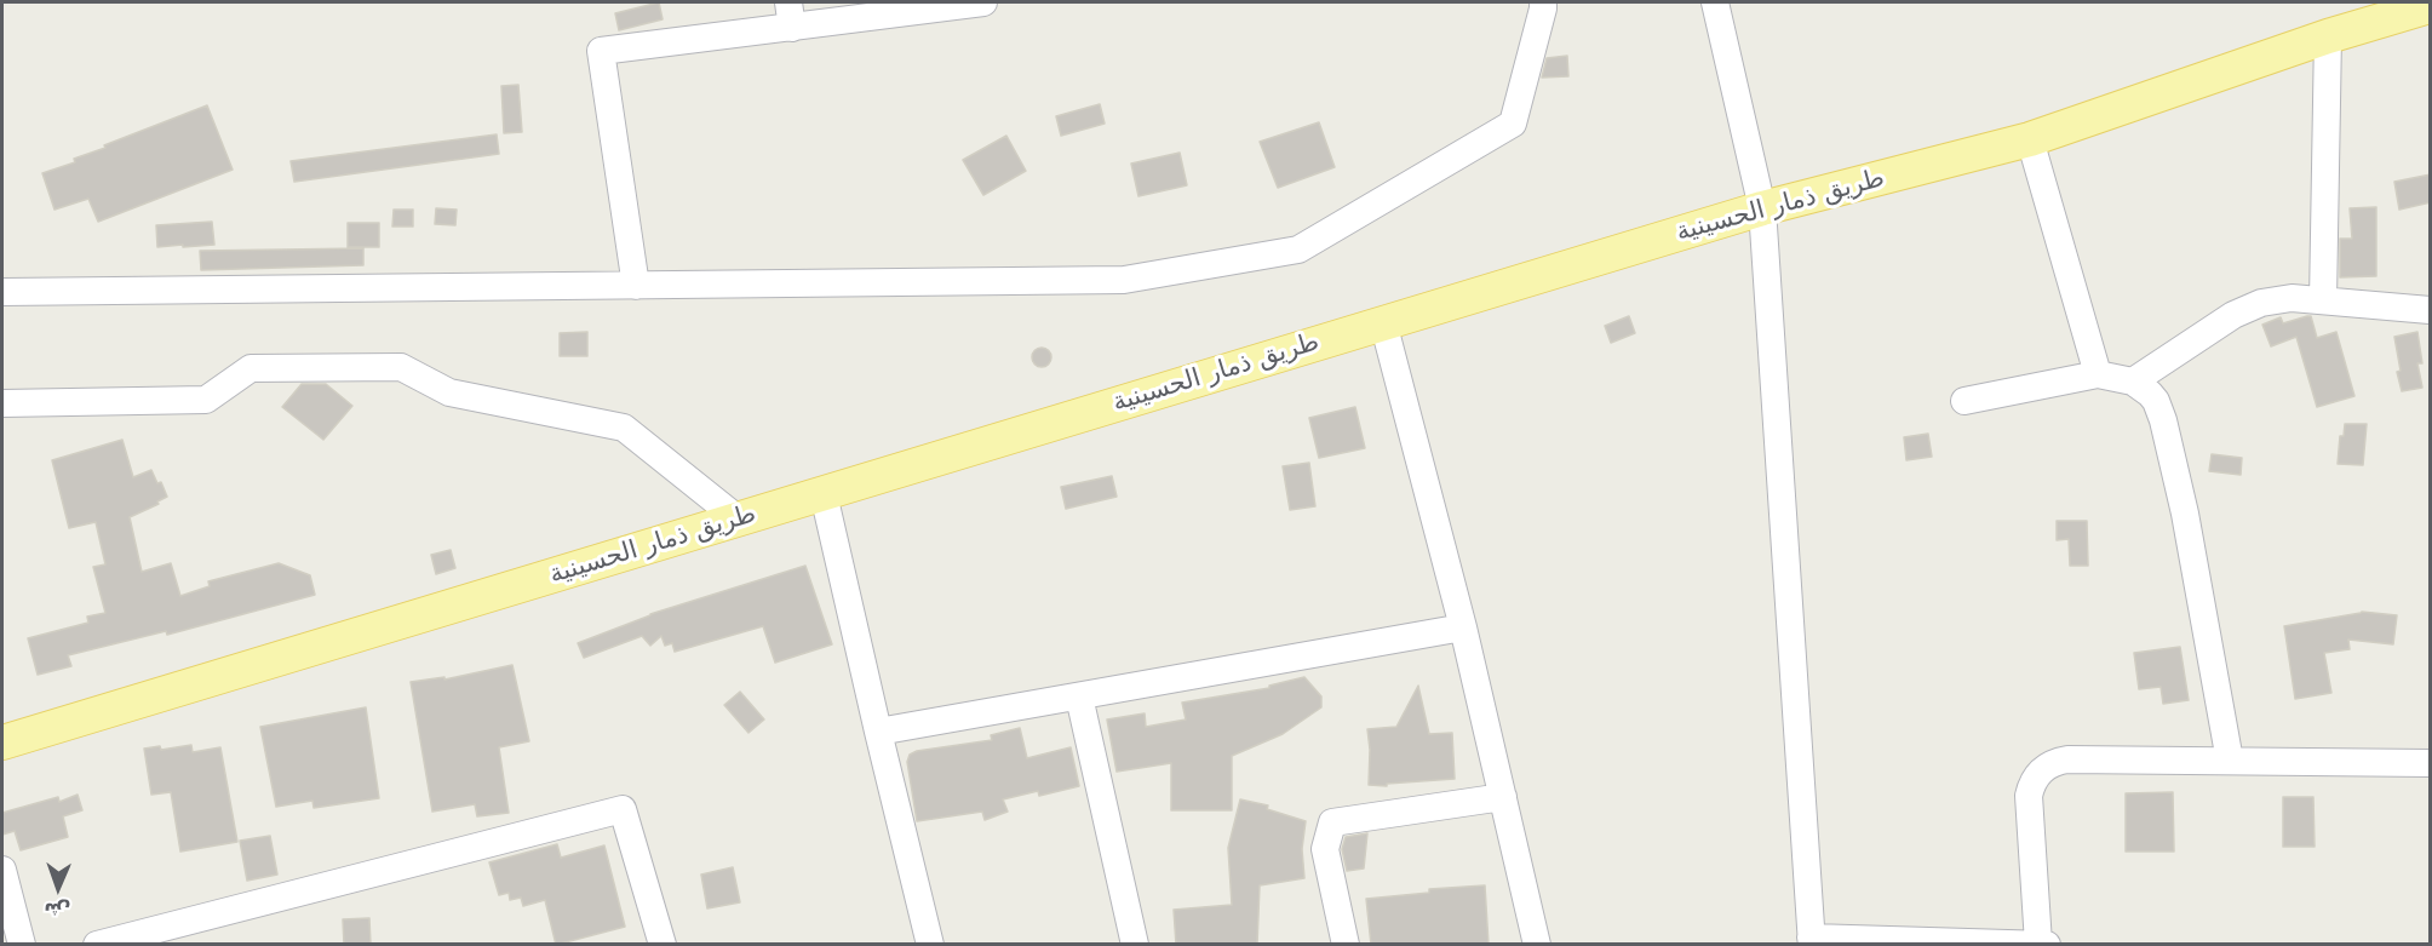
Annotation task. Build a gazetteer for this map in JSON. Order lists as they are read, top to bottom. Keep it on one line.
{"streets":{"main road":["طريق ذمار الحسينية"]},"north":"bottom"}
